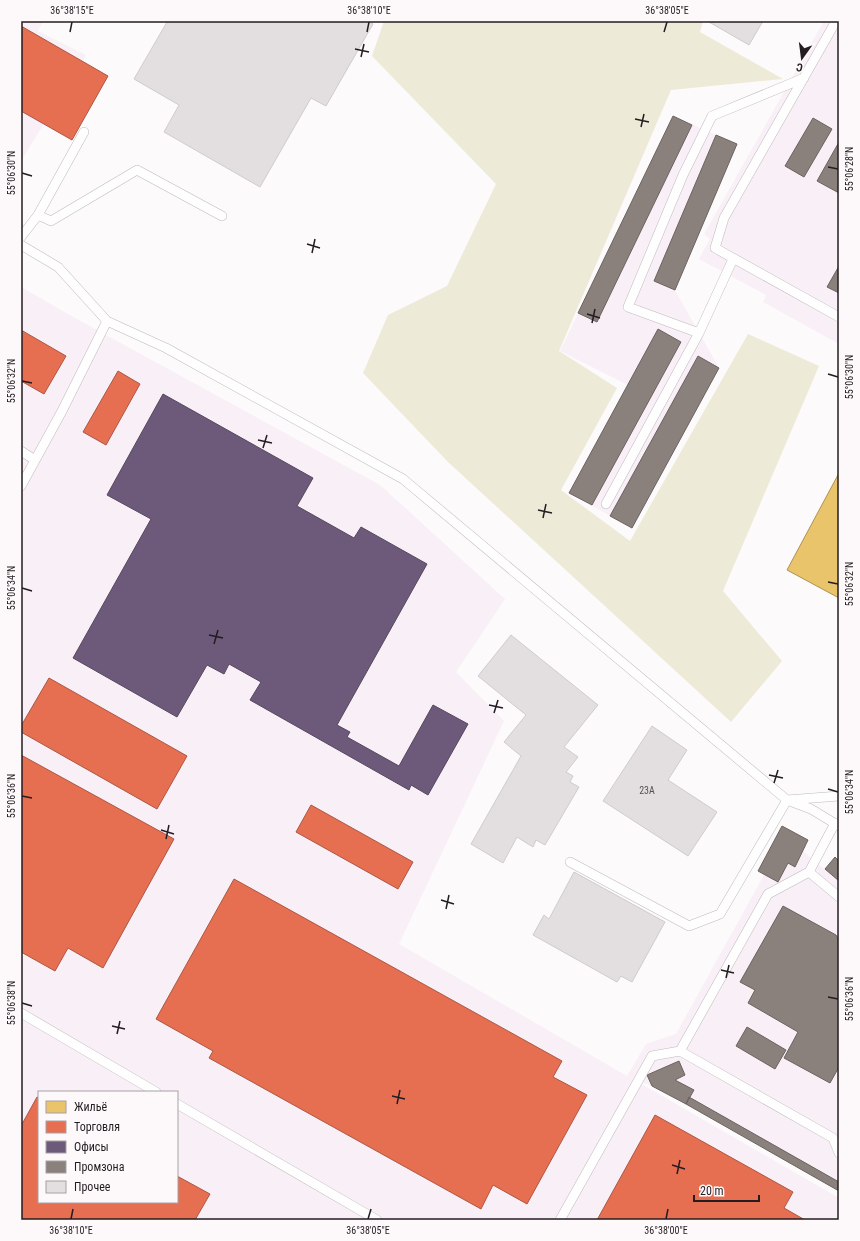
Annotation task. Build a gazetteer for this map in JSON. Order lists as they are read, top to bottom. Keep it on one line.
{"house_numbers":["23А"],"legend":["Жильё","Торговля","Офисы","Промзона","Прочее"],"scale_bar":"20 m","north":"bottom","coordinates":["36°38'15\"E","36°38'10\"E","36°38'05\"E","55°06'28\"N","55°06'30\"N","55°06'32\"N","55°06'34\"N","55°06'36\"N","55°06'38\"N","36°38'00\"E"]}
